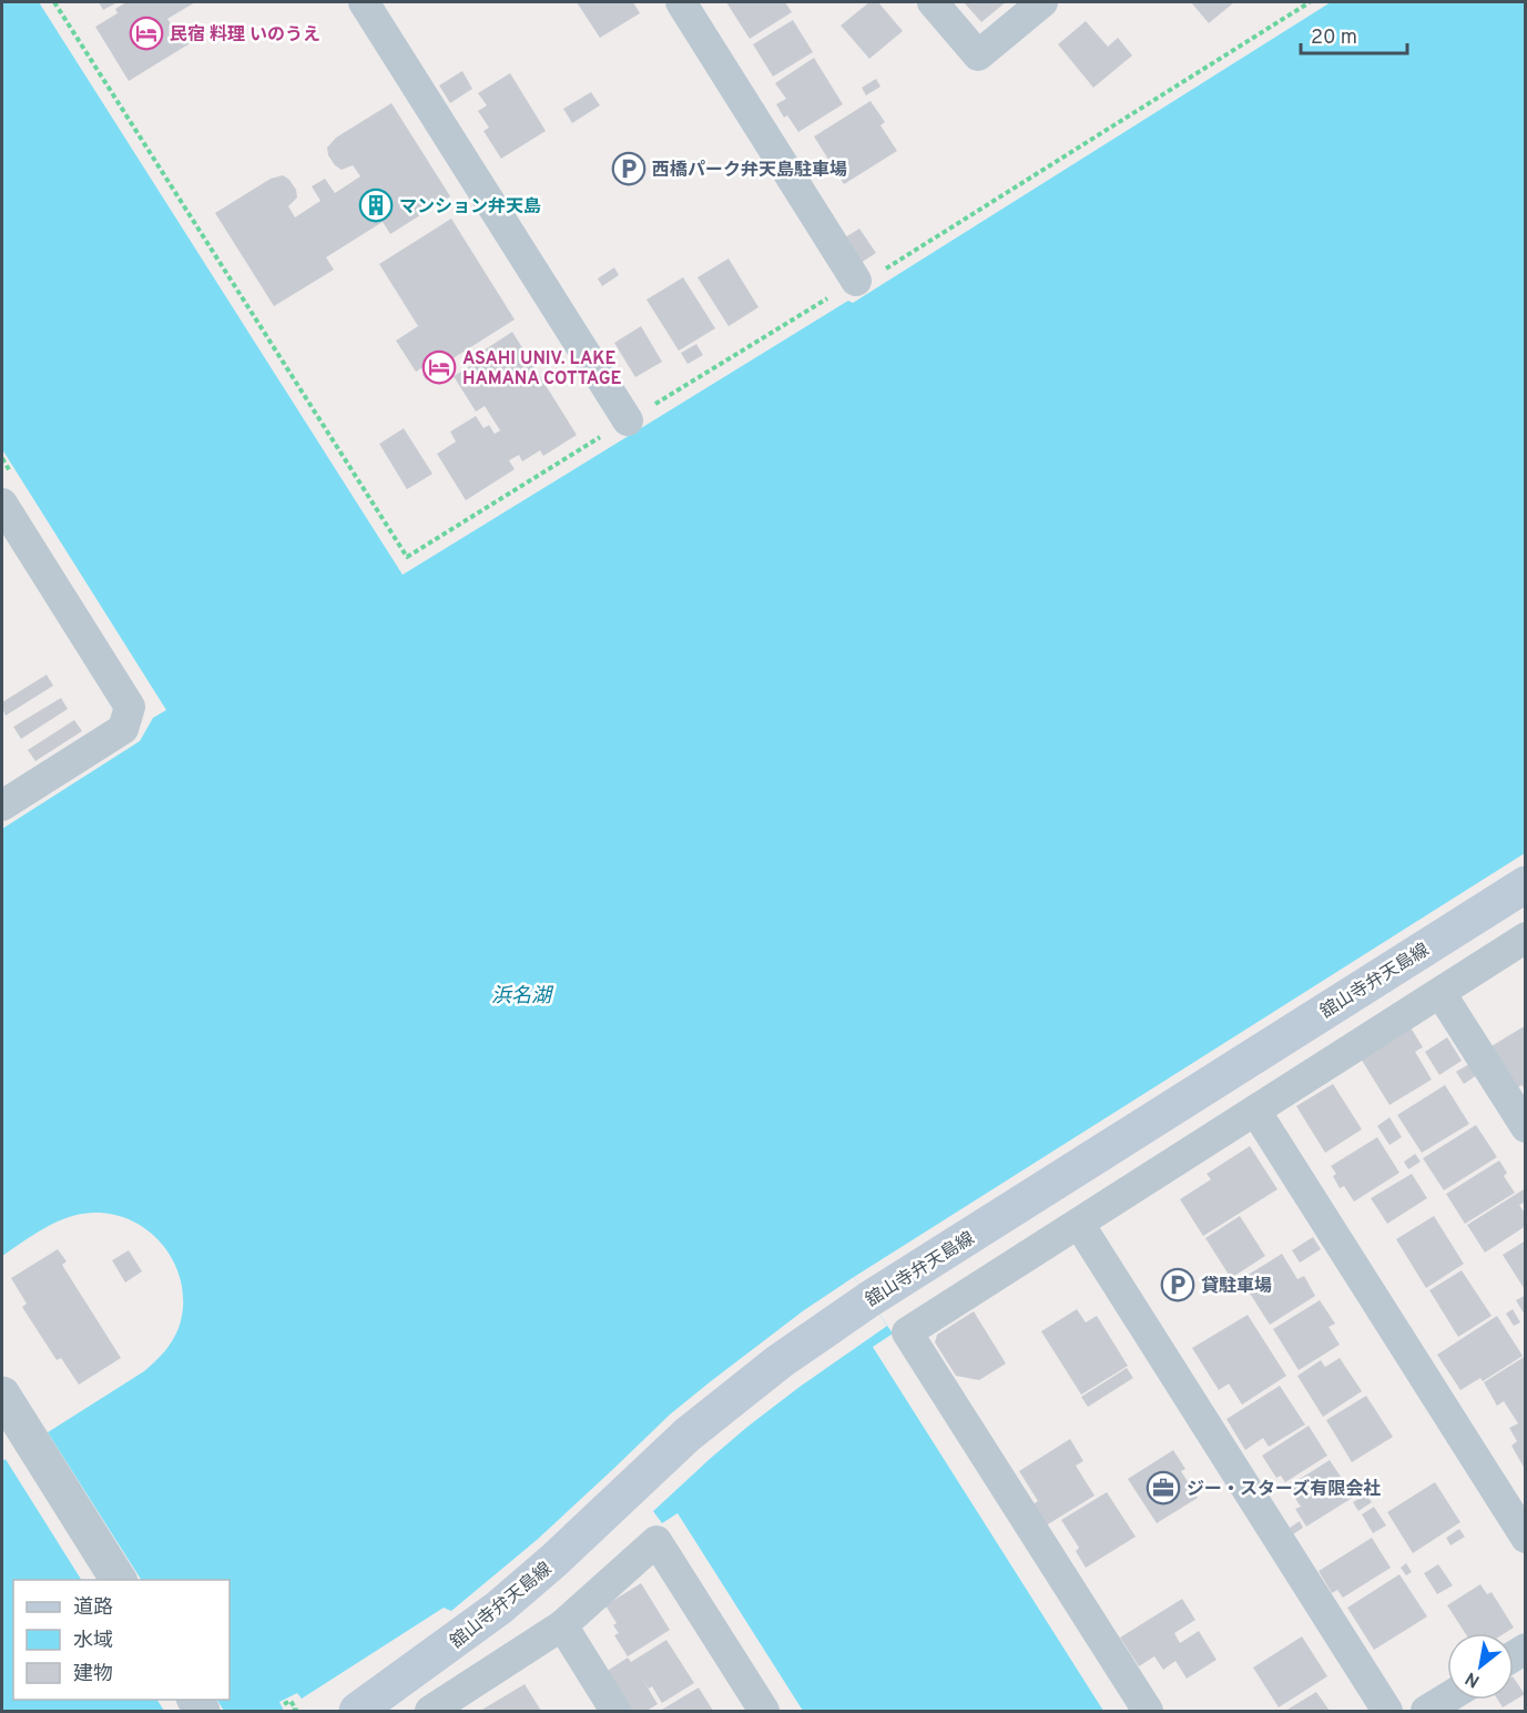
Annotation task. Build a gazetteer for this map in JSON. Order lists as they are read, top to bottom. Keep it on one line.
{"streets":{"main road":["舘山寺弁天島線"]},"water":["浜名湖"],"places":{"hotel":["民宿 料理 いのうえ","ASAHI UNIV. LAKE HAMANA COTTAGE"],"parking":["西橋パーク弁天島駐車場","貸駐車場"],"building":["マンション弁天島"],"office":["ジー・スターズ有限会社"]},"legend":["道路","水域","建物"],"scale_bar":"20 m","north":"bottom left"}
